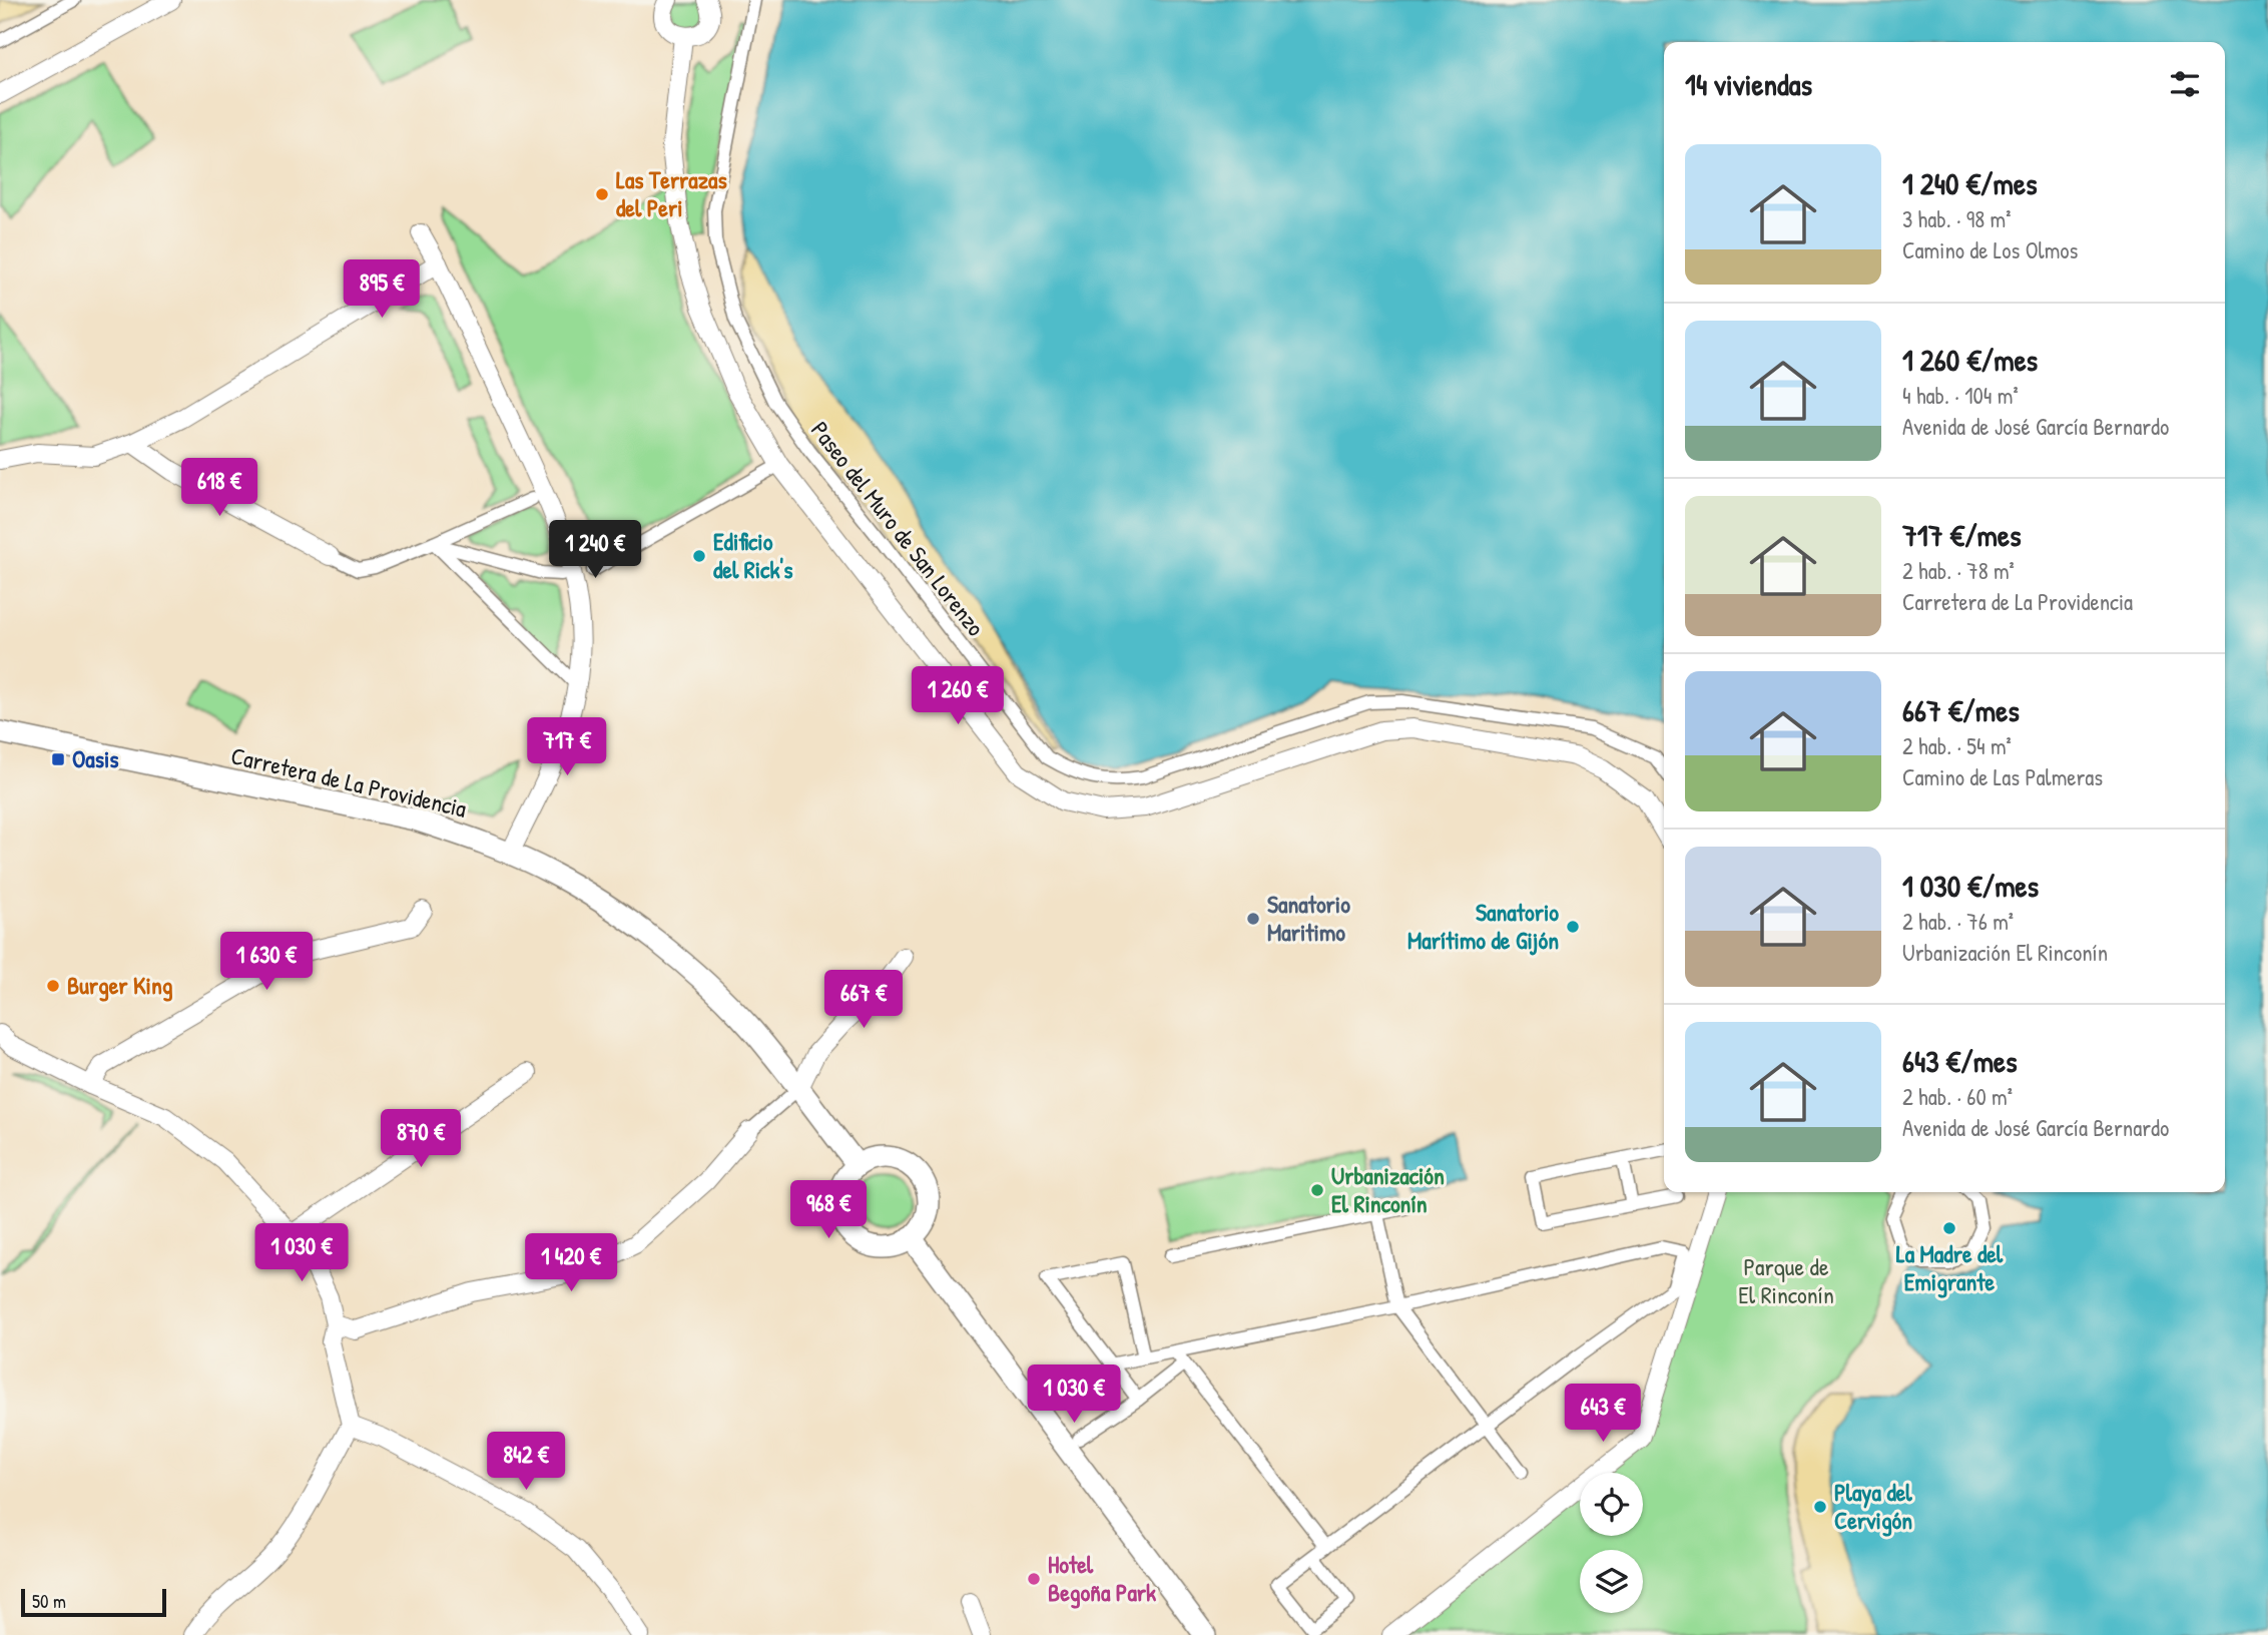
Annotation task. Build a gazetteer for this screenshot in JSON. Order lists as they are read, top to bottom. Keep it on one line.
{"streets":{"street":["Paseo del Muro de San Lorenzo","Carretera de La Providencia"]},"parks":["Parque de El Rinconín"],"places":{"other":["Las Terrazas del Peri","Edificio del Rick's","Sanatorio Maritimo","Sanatorio Marítimo de Gijón","Burger King","Urbanización El Rinconín","La Madre del Emigrante","Playa del Cervigón","Hotel Begoña Park"],"transit":["Oasis"]},"scale_bar":"50 m","page":{"heading":"14 viviendas","list":[{"name":"1 240 €/mes","note":"3 hab. · 98 m² · Camino de Los Olmos"},{"name":"1 260 €/mes","note":"4 hab. · 104 m² · Avenida de José García Bernardo"},{"name":"717 €/mes","note":"2 hab. · 78 m² · Carretera de La Providencia"},{"name":"667 €/mes","note":"2 hab. · 54 m² · Camino de Las Palmeras"},{"name":"1 030 €/mes","note":"2 hab. · 76 m² · Urbanización El Rinconín"},{"name":"643 €/mes","note":"2 hab. · 60 m² · Avenida de José García Bernardo"}],"price":["895 €","618 €","1 240 €","1 260 €","717 €","1 630 €","667 €","870 €","968 €","1 030 €","1 420 €","1 030 €","643 €","842 €"],"scale":"50 m"}}
